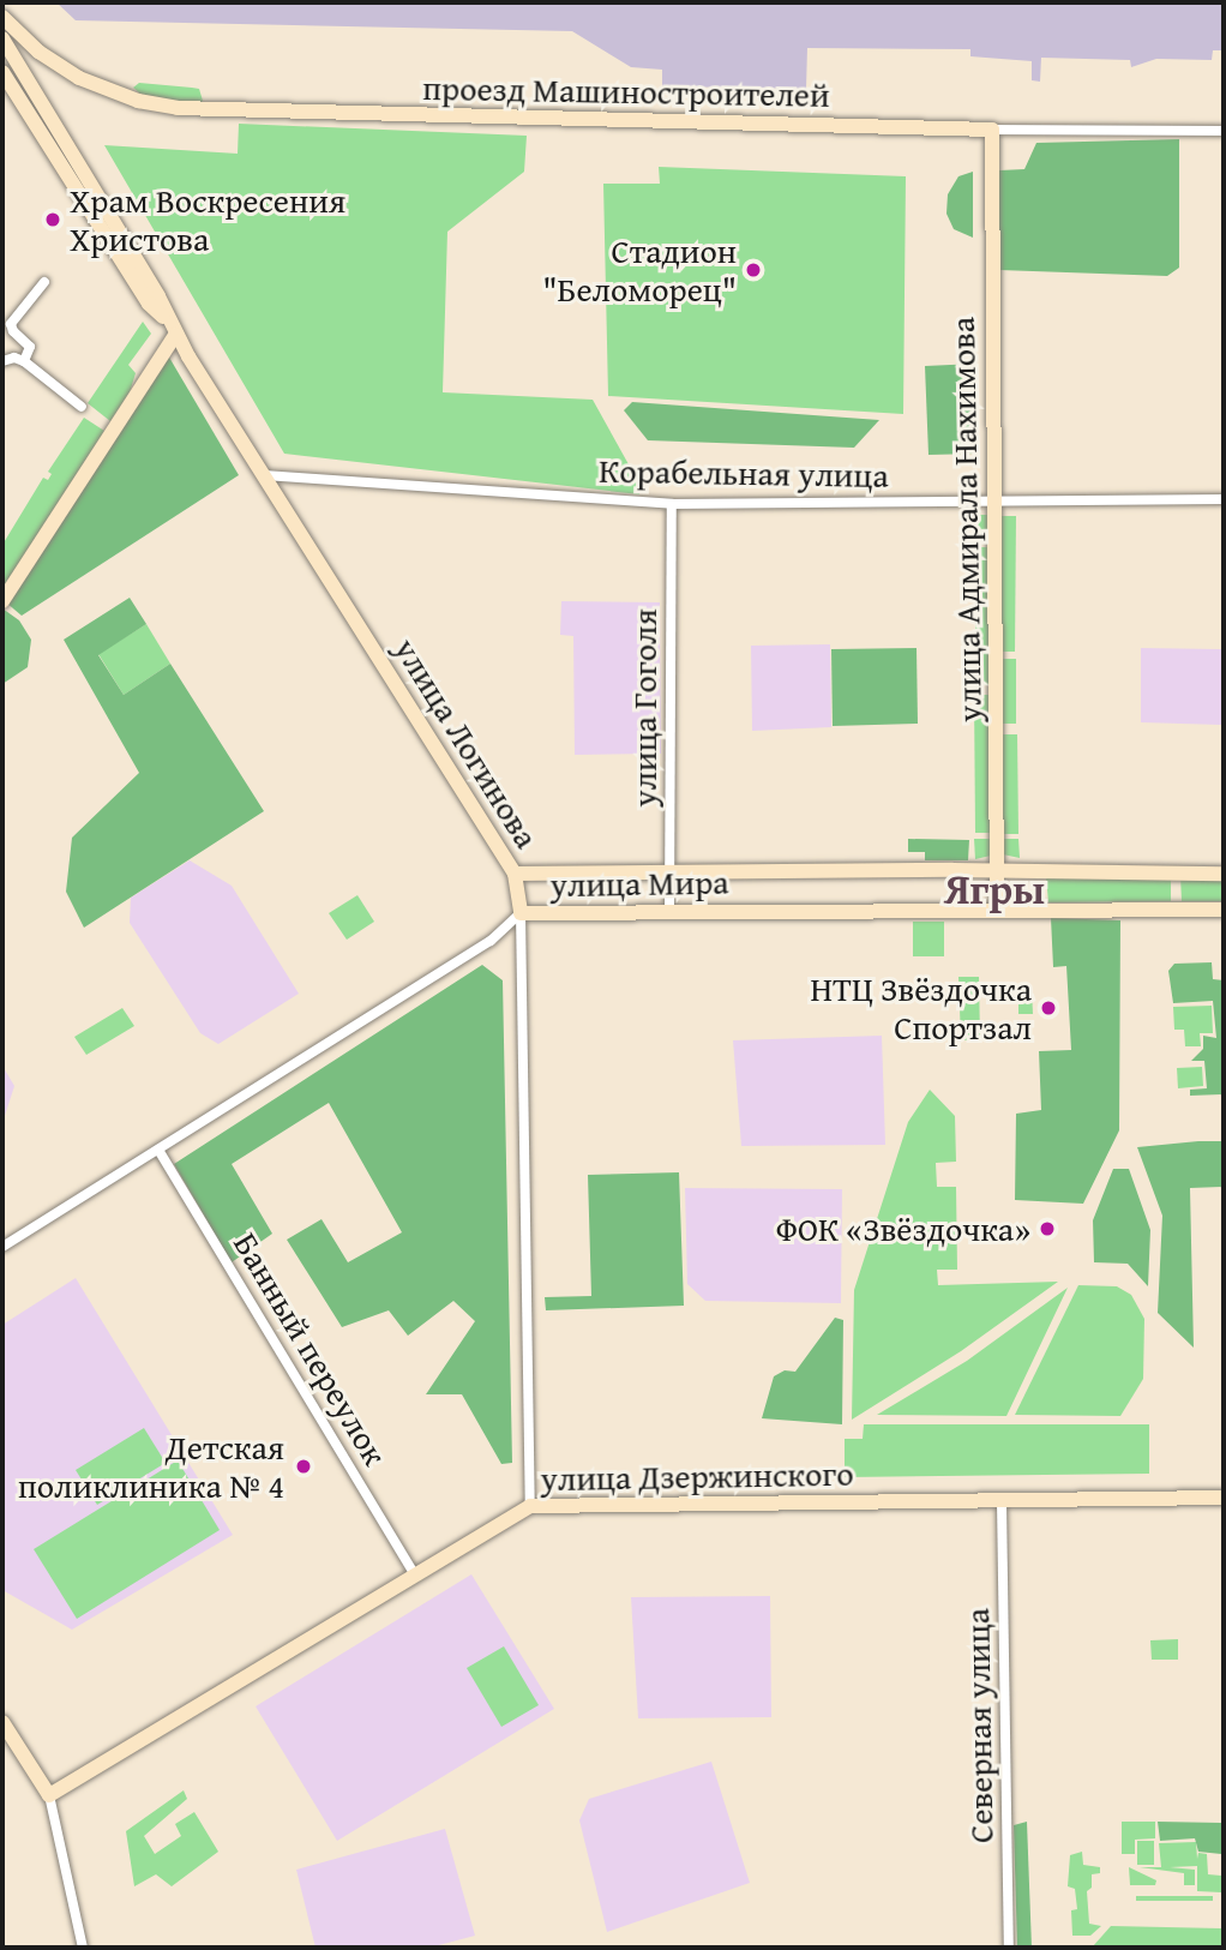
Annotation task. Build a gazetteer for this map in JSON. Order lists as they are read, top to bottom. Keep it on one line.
{"streets":{"street":["проезд Машиностроителей","Корабельная улица","улица Адмирала Нахимова","улица Гоголя","улица Логинова","улица Мира","Банный переулок","улица Дзержинского","Северная улица"]},"crossings":[["проезд Машиностроителей","улица Адмирала Нахимова"],["Корабельная улица","улица Адмирала Нахимова"],["Корабельная улица","улица Гоголя"],["Корабельная улица","улица Логинова"],["улица Адмирала Нахимова","улица Мира"],["улица Гоголя","улица Мира"],["улица Логинова","улица Мира"],["улица Логинова","улица Дзержинского"],["улица Мира","Банный переулок"],["Банный переулок","улица Дзержинского"],["улица Дзержинского","Северная улица"]],"districts":["Ягры"],"places":["Храм Воскресения Христова","Стадион \"Беломорец\"","НТЦ Звёздочка Спортзал","ФОК «Звёздочка»","Детская поликлиника № 4"]}
